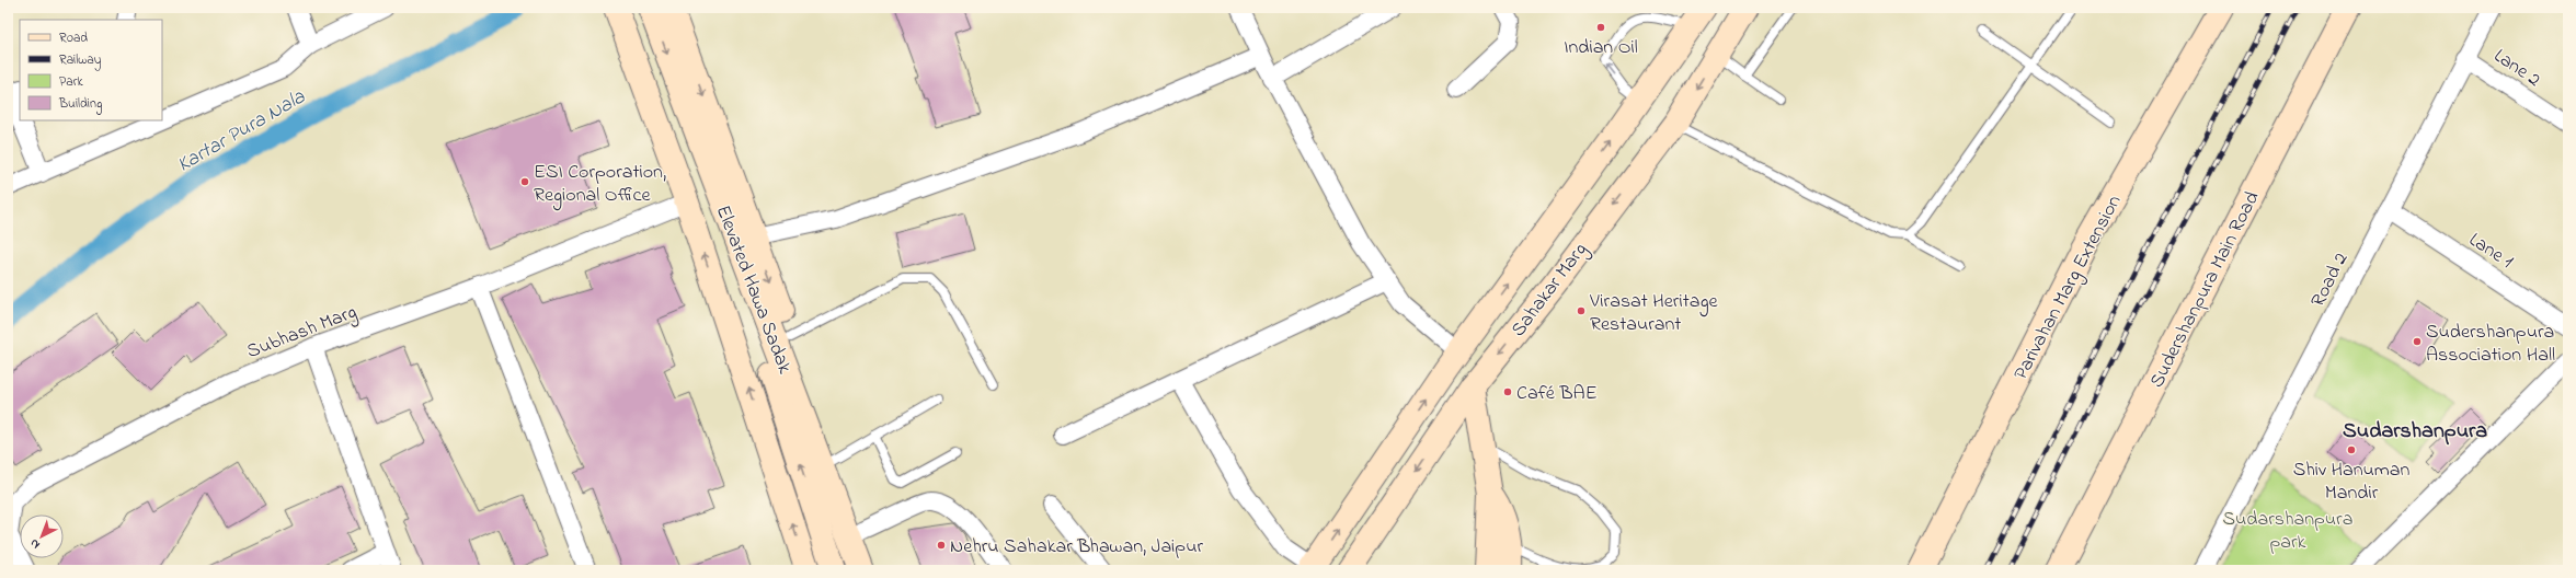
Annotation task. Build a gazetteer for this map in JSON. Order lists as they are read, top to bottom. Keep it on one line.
{"streets":{"street":["Lane 2","Lane 1","Road 2","Parivahan Marg Extension","Elevated Hawa Sadak","Sahakar Marg","Sudershanpura Main Road","Subhash Marg"]},"crossings":[["Lane 2","Road 2"],["Lane 1","Road 2"]],"districts":["Sudarshanpura"],"water":["Kartar Pura Nala"],"parks":["Sudarshanpura park"],"places":["Indian Oil","ESI Corporation, Regional Office","Virasat Heritage Restaurant","Sudershanpura Association Hall","Café BAE","Shiv Hanuman Mandir","Nehru Sahakar Bhawan, Jaipur"],"legend":["Road","Railway","Park","Building"],"north":"bottom left"}
